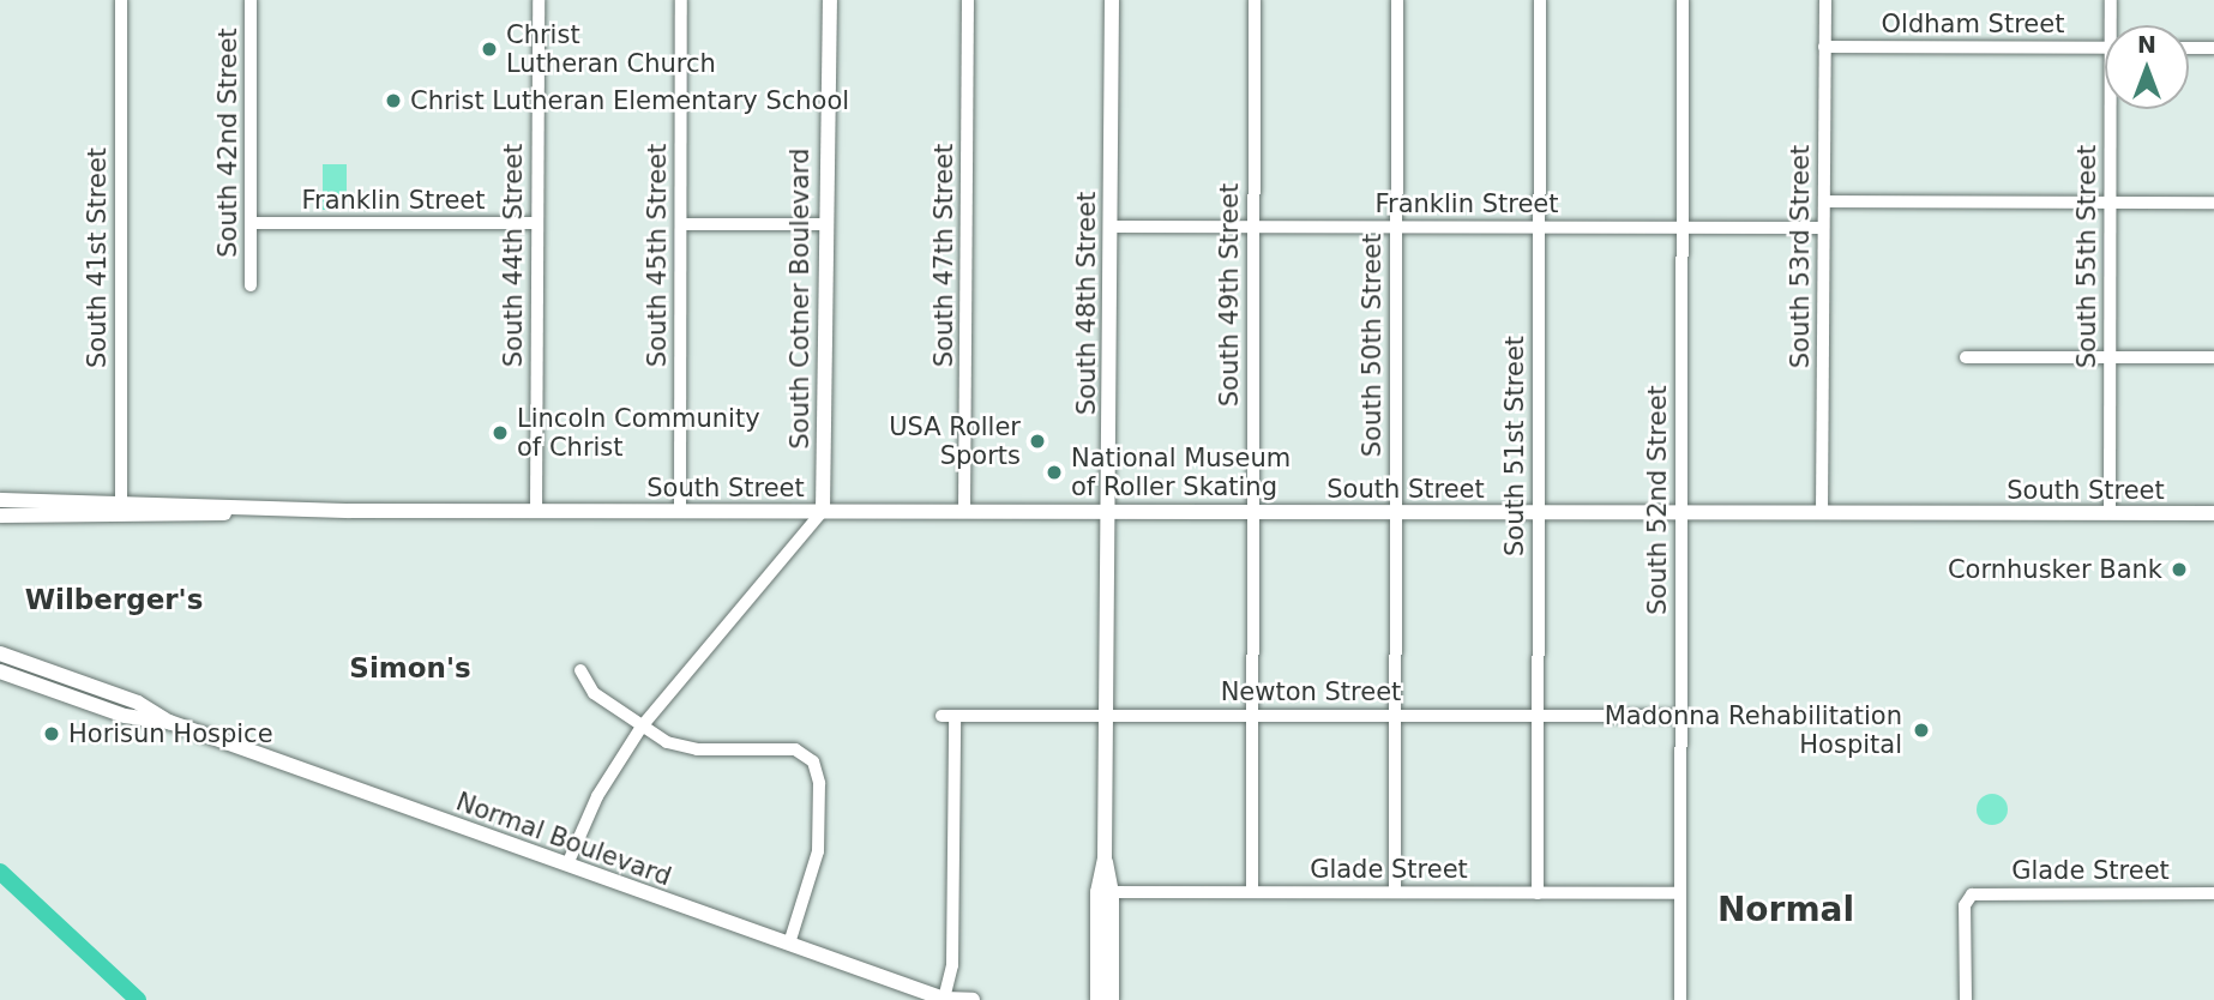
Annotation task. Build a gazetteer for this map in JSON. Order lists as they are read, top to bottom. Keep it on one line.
{"streets":{"main road":["South Cotner Boulevard","South 48th Street","South Street","Normal Boulevard"],"street":["Oldham Street","South 42nd Street","Franklin Street","South 44th Street","South 45th Street","South 47th Street","South 53rd Street","South 55th Street","South 41st Street","South 49th Street","South 50th Street","South 51st Street","South 52nd Street","Newton Street","Glade Street"]},"crossings":[["Oldham Street","South 53rd Street"],["South 42nd Street","Franklin Street"],["Franklin Street","South 44th Street"],["Franklin Street","South 53rd Street"],["Franklin Street","South 49th Street"],["Franklin Street","South 48th Street"],["Franklin Street","South 50th Street"],["Franklin Street","South 51st Street"],["Franklin Street","South 52nd Street"],["South 44th Street","South Street"],["South 45th Street","South Street"],["South 47th Street","South Street"],["South 53rd Street","South Street"],["South 55th Street","South Street"],["South 41st Street","South Street"],["South 49th Street","South Street"],["South 49th Street","Newton Street"],["South 49th Street","Glade Street"],["South Cotner Boulevard","South Street"],["South 48th Street","South Street"],["South 48th Street","Newton Street"],["South 48th Street","Glade Street"],["South 50th Street","South Street"],["South 50th Street","Newton Street"],["South 50th Street","Glade Street"],["South 51st Street","South Street"],["South 51st Street","Newton Street"],["South 51st Street","Glade Street"],["South Street","South 52nd Street"],["South 52nd Street","Newton Street"],["South 52nd Street","Glade Street"],["Newton Street","Normal Boulevard"]],"districts":["Wilberger's","Simon's","Normal"],"places":["Christ Lutheran Church","Christ Lutheran Elementary School","Lincoln Community of Christ","USA Roller Sports","National Museum of Roller Skating","Cornhusker Bank","Madonna Rehabilitation Hospital","Horisun Hospice"],"north":"top"}
